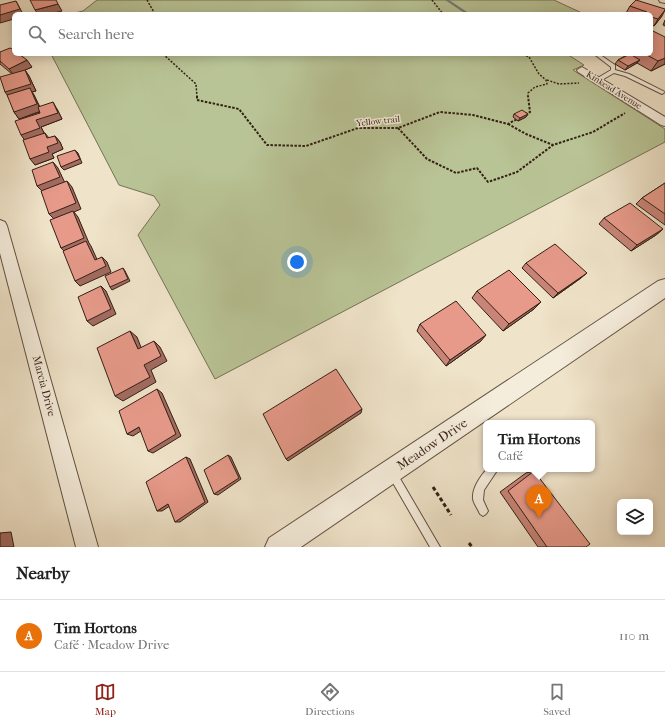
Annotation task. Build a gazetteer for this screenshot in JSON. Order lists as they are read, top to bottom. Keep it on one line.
{"streets":{"street":["Kinkead Avenue","Marcia Drive","Meadow Drive"],"path":["Yellow trail"]},"page":{"search":"Search here","popup":["Tim Hortons","Café"],"pins":"A","heading":"Nearby","list":[{"mark":"A","name":"Tim Hortons","note":"Café · Meadow Drive","value":"110 m"}],"nav":["Map","Directions","Saved"]}}
